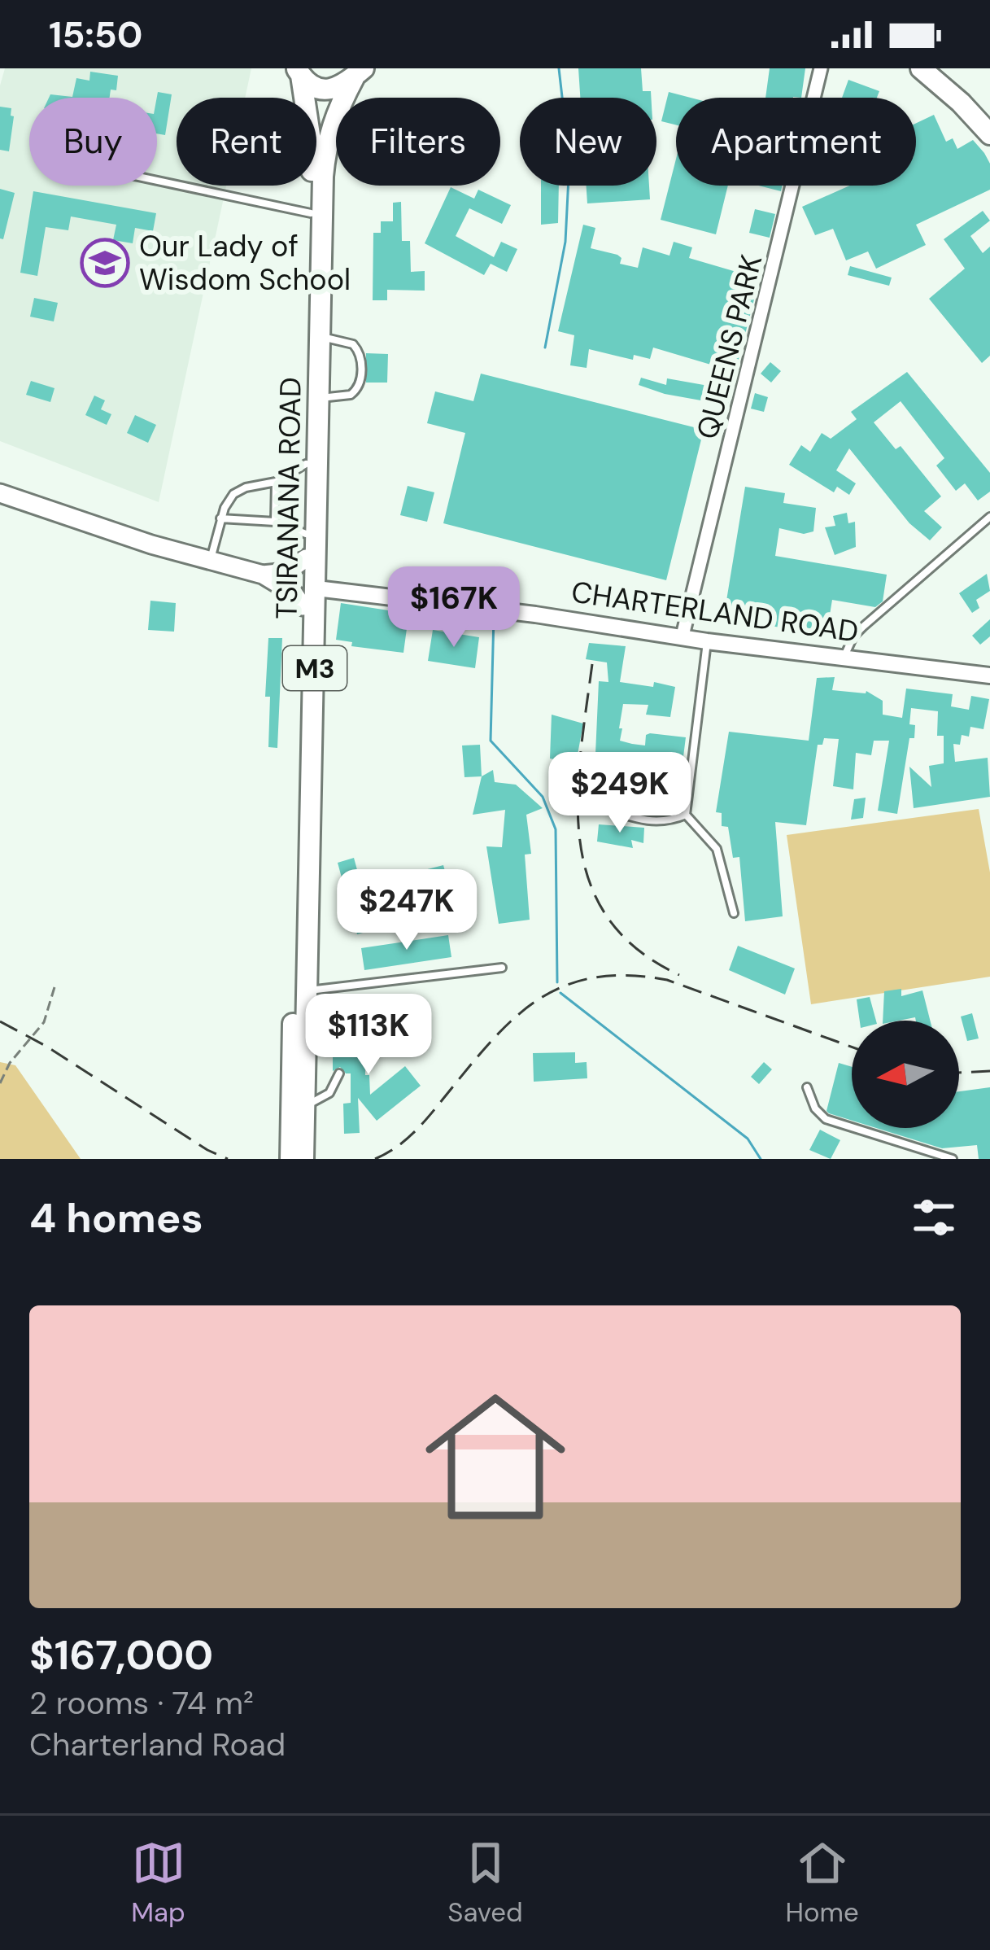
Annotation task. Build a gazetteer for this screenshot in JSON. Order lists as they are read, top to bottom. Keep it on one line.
{"streets":{"highway":["TSIRANANA ROAD","M3"],"street":["QUEENS PARK","CHARTERLAND ROAD"]},"crossings":[["QUEENS PARK","CHARTERLAND ROAD"],["TSIRANANA ROAD","CHARTERLAND ROAD"],["TSIRANANA ROAD","M3"]],"places":{"school or university":["Our Lady of Wisdom School"]},"north":"left","page":{"status":"15:50","chip":["Buy","Rent","Filters","New","Apartment"],"price":["$167K","$249K","$247K","$113K"],"heading":"4 homes","list":[{"name":"$167,000","note":"2 rooms · 74 m² · Charterland Road"}],"tabs":["Map","Saved","Home"]}}
